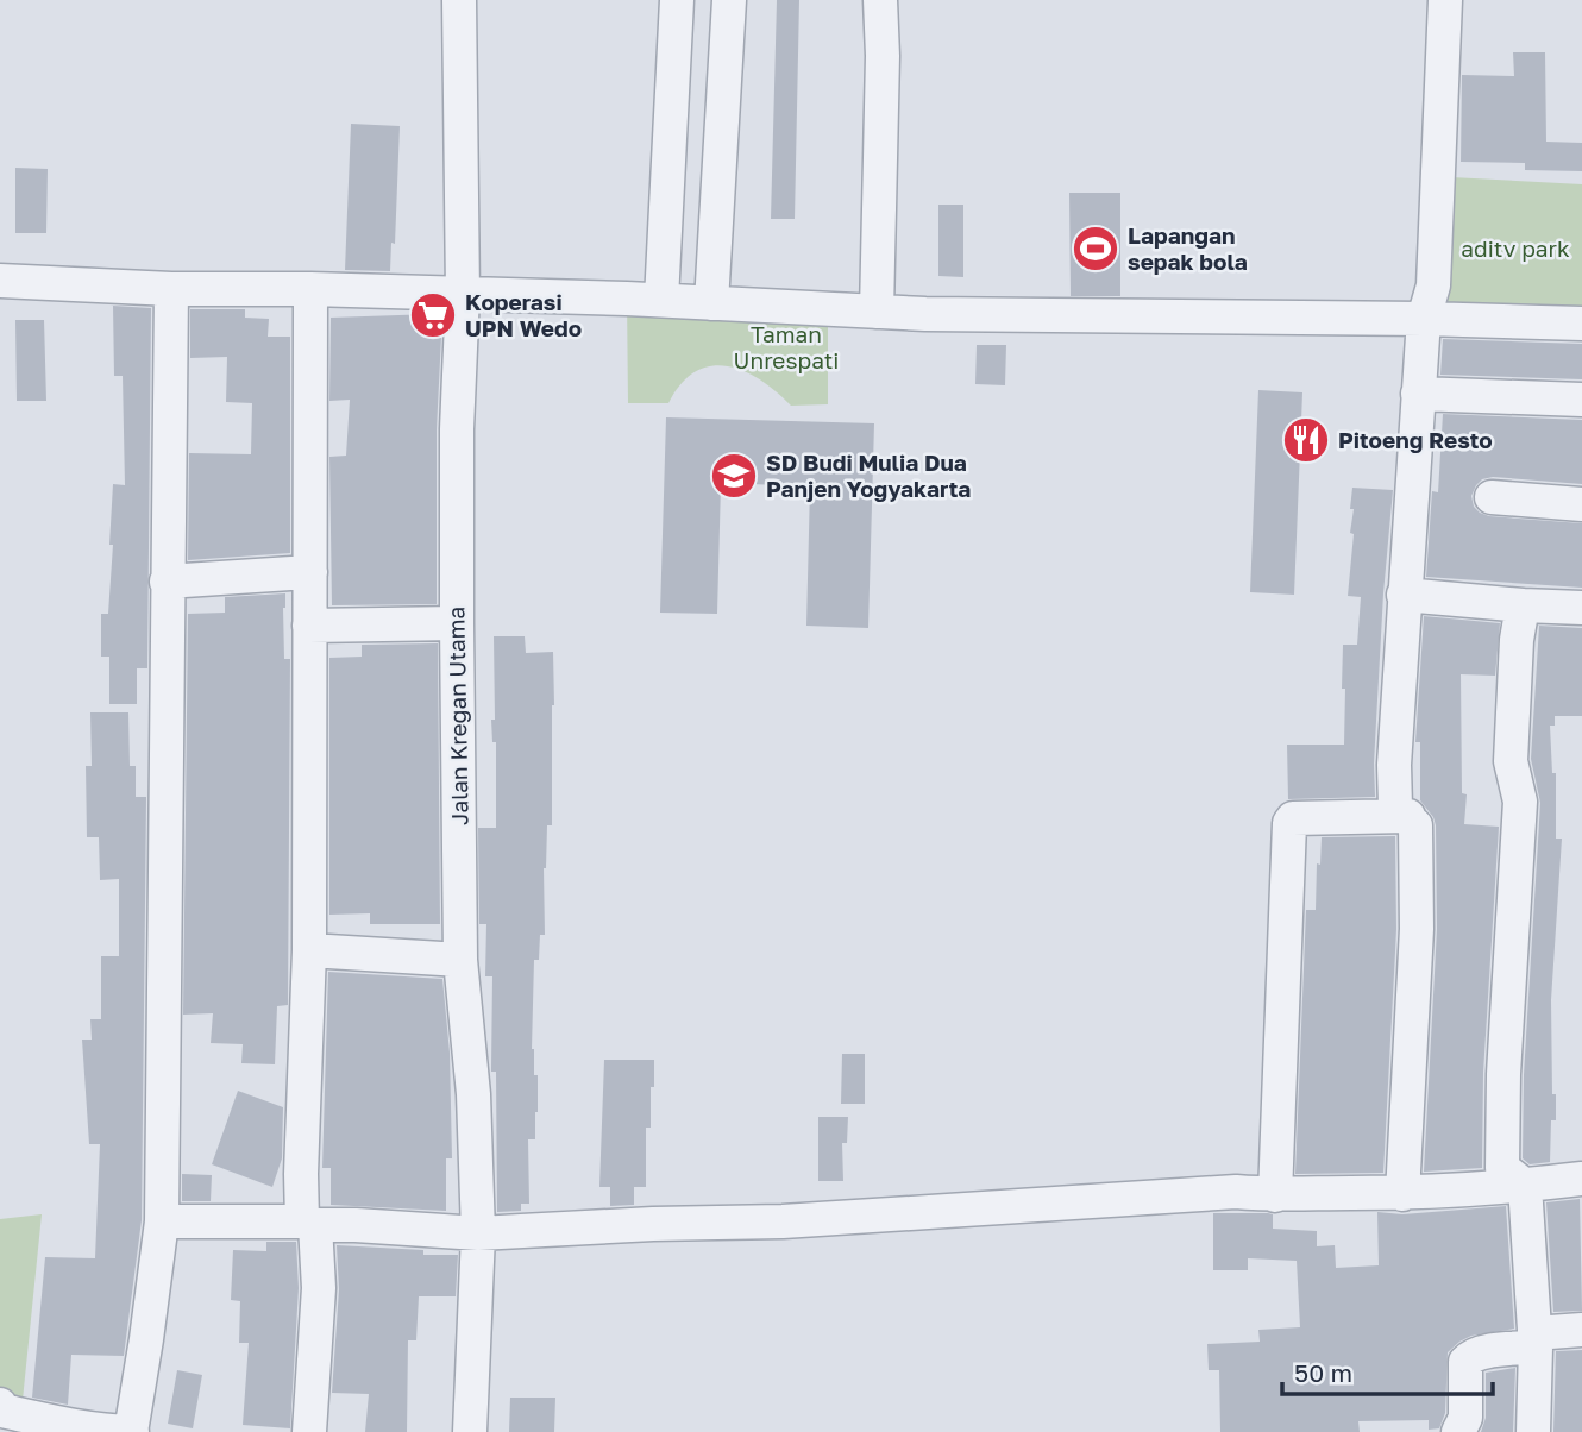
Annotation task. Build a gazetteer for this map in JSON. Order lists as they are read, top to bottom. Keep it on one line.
{"streets":{"street":["Jalan Kregan Utama"]},"parks":["aditv park","Taman Unrespati"],"places":{"sports":["Lapangan sepak bola"],"supermarket":["Koperasi UPN Wedo"],"restaurant":["Pitoeng Resto"],"school or university":["SD Budi Mulia Dua Panjen Yogyakarta"]},"scale_bar":"50 m"}
